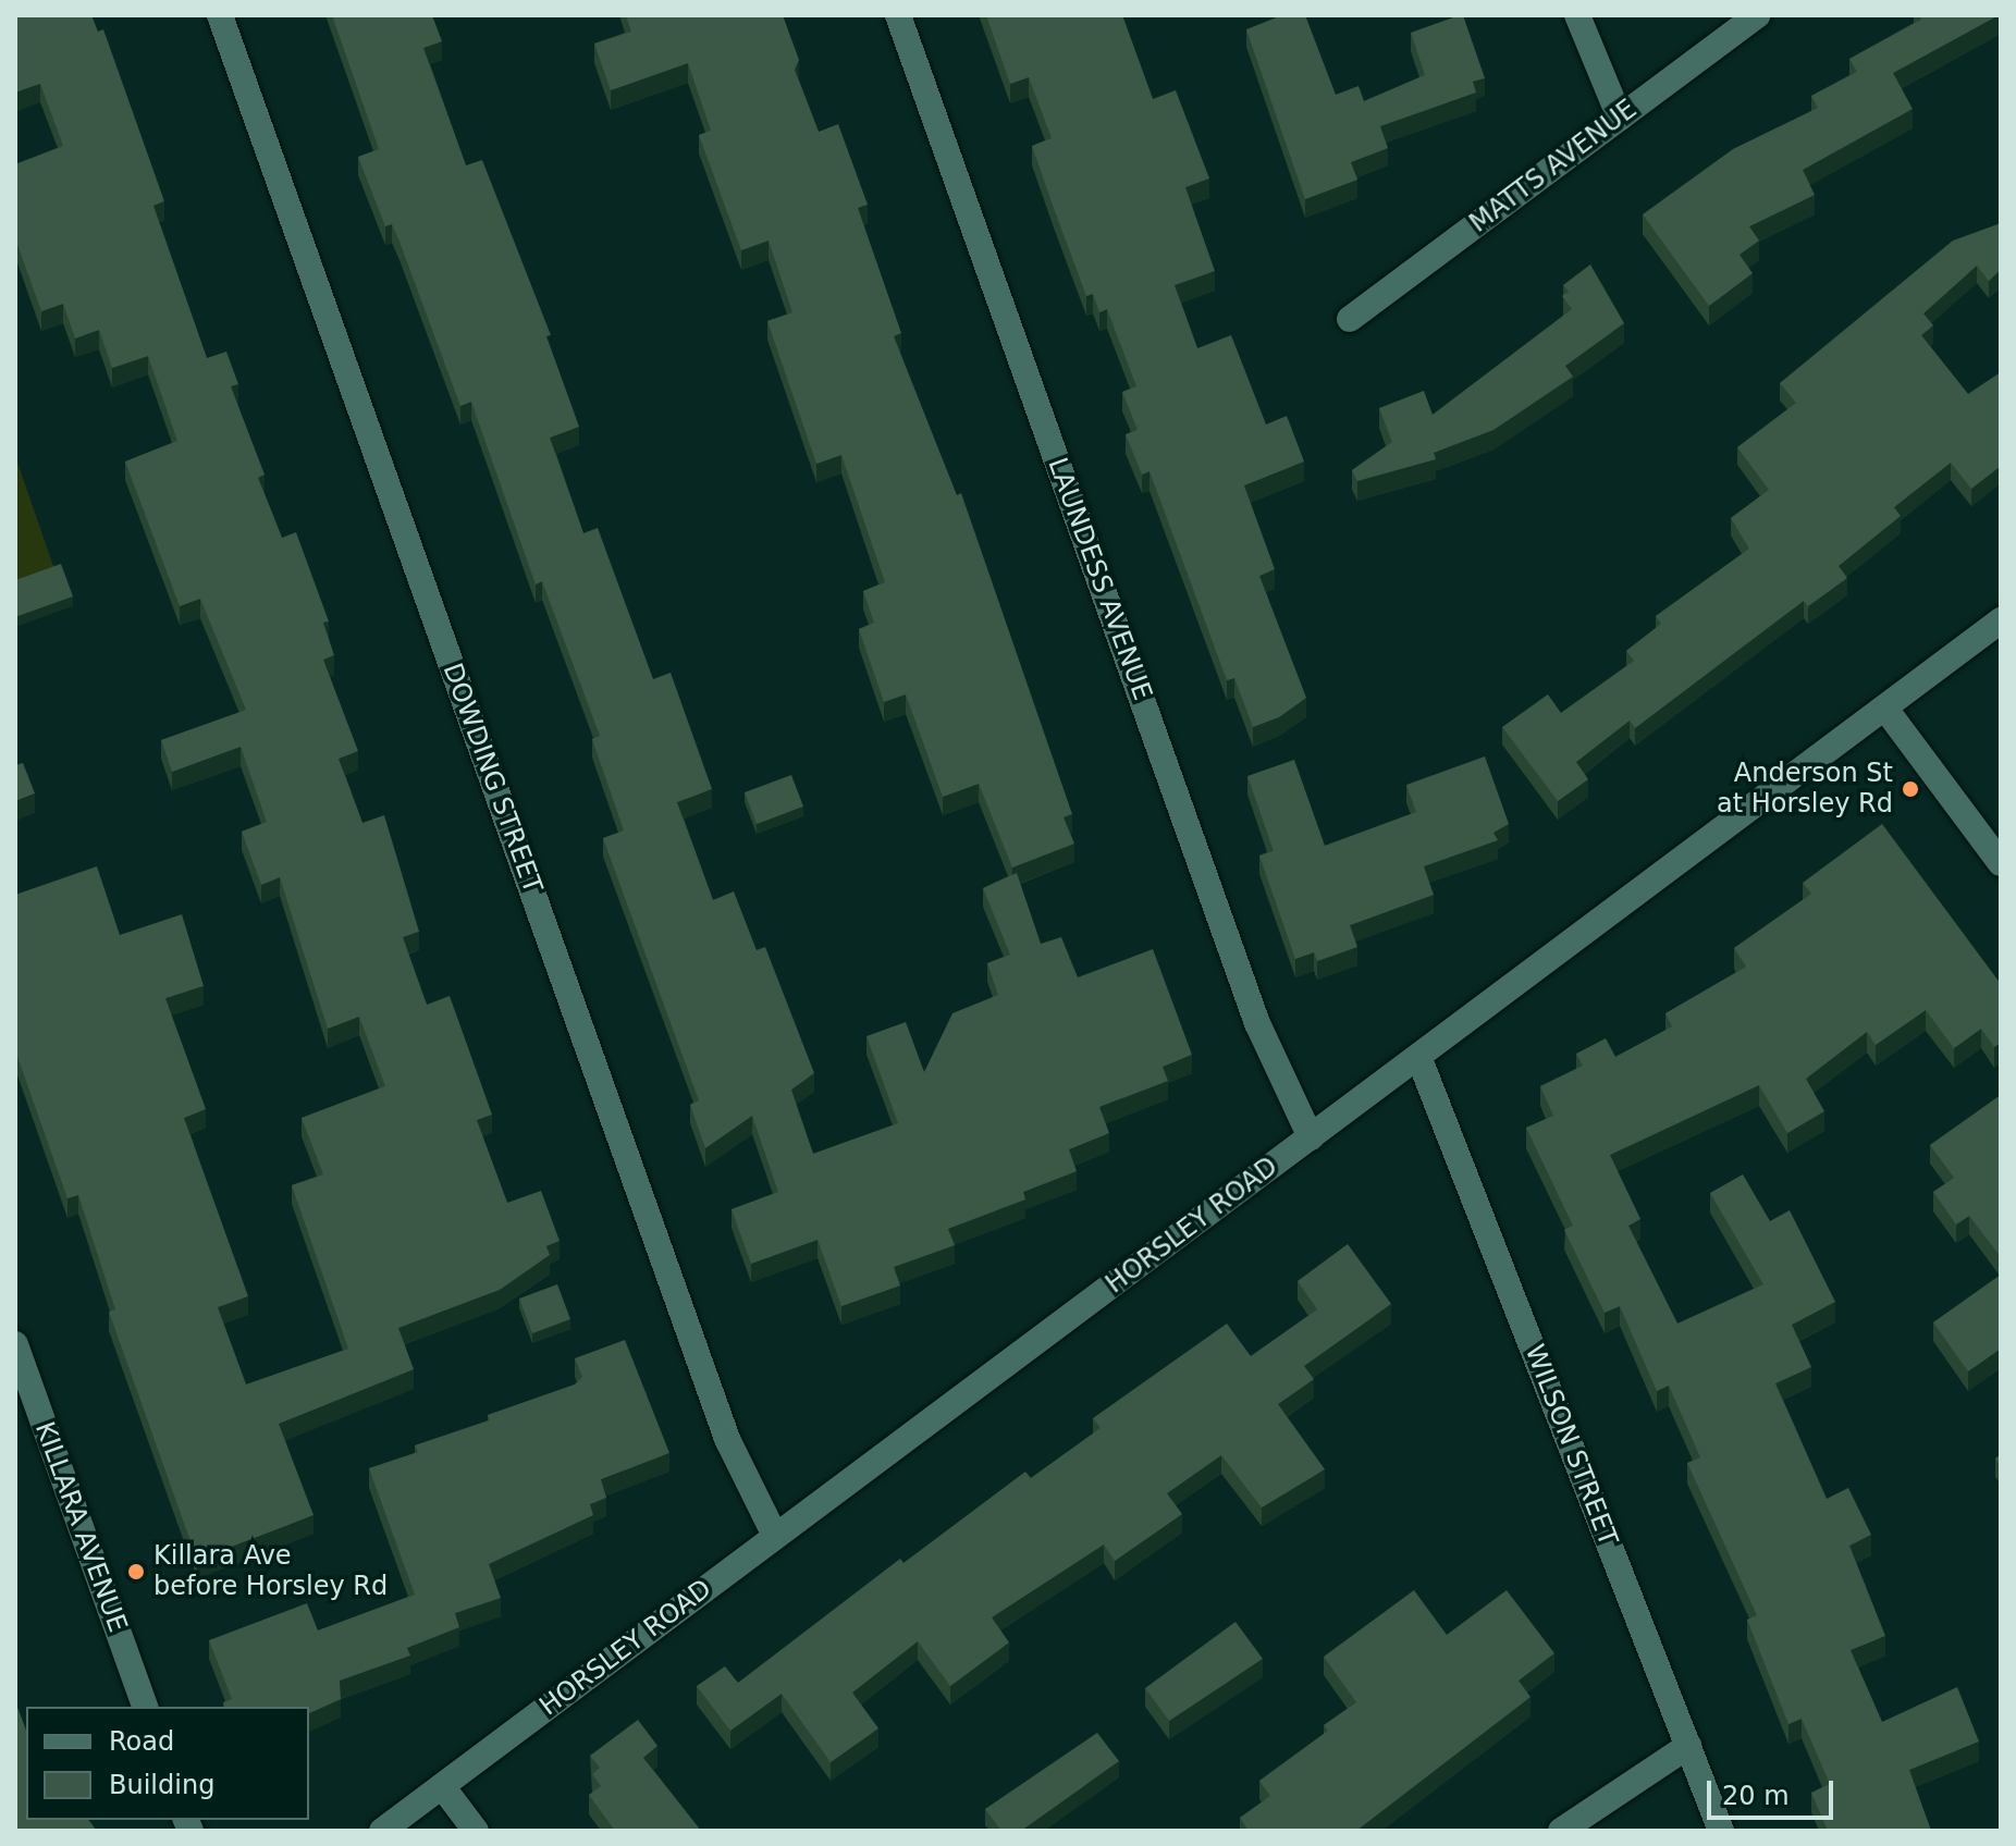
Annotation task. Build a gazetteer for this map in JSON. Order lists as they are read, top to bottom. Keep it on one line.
{"streets":{"street":["MATTS AVENUE","LAUNDESS AVENUE","DOWDING STREET","HORSLEY ROAD","WILSON STREET","KILLARA AVENUE"]},"crossings":[["LAUNDESS AVENUE","HORSLEY ROAD"],["DOWDING STREET","HORSLEY ROAD"],["HORSLEY ROAD","WILSON STREET"]],"places":["Anderson St at Horsley Rd","Killara Ave before Horsley Rd"],"legend":["Road","Building"],"scale_bar":"20 m"}
